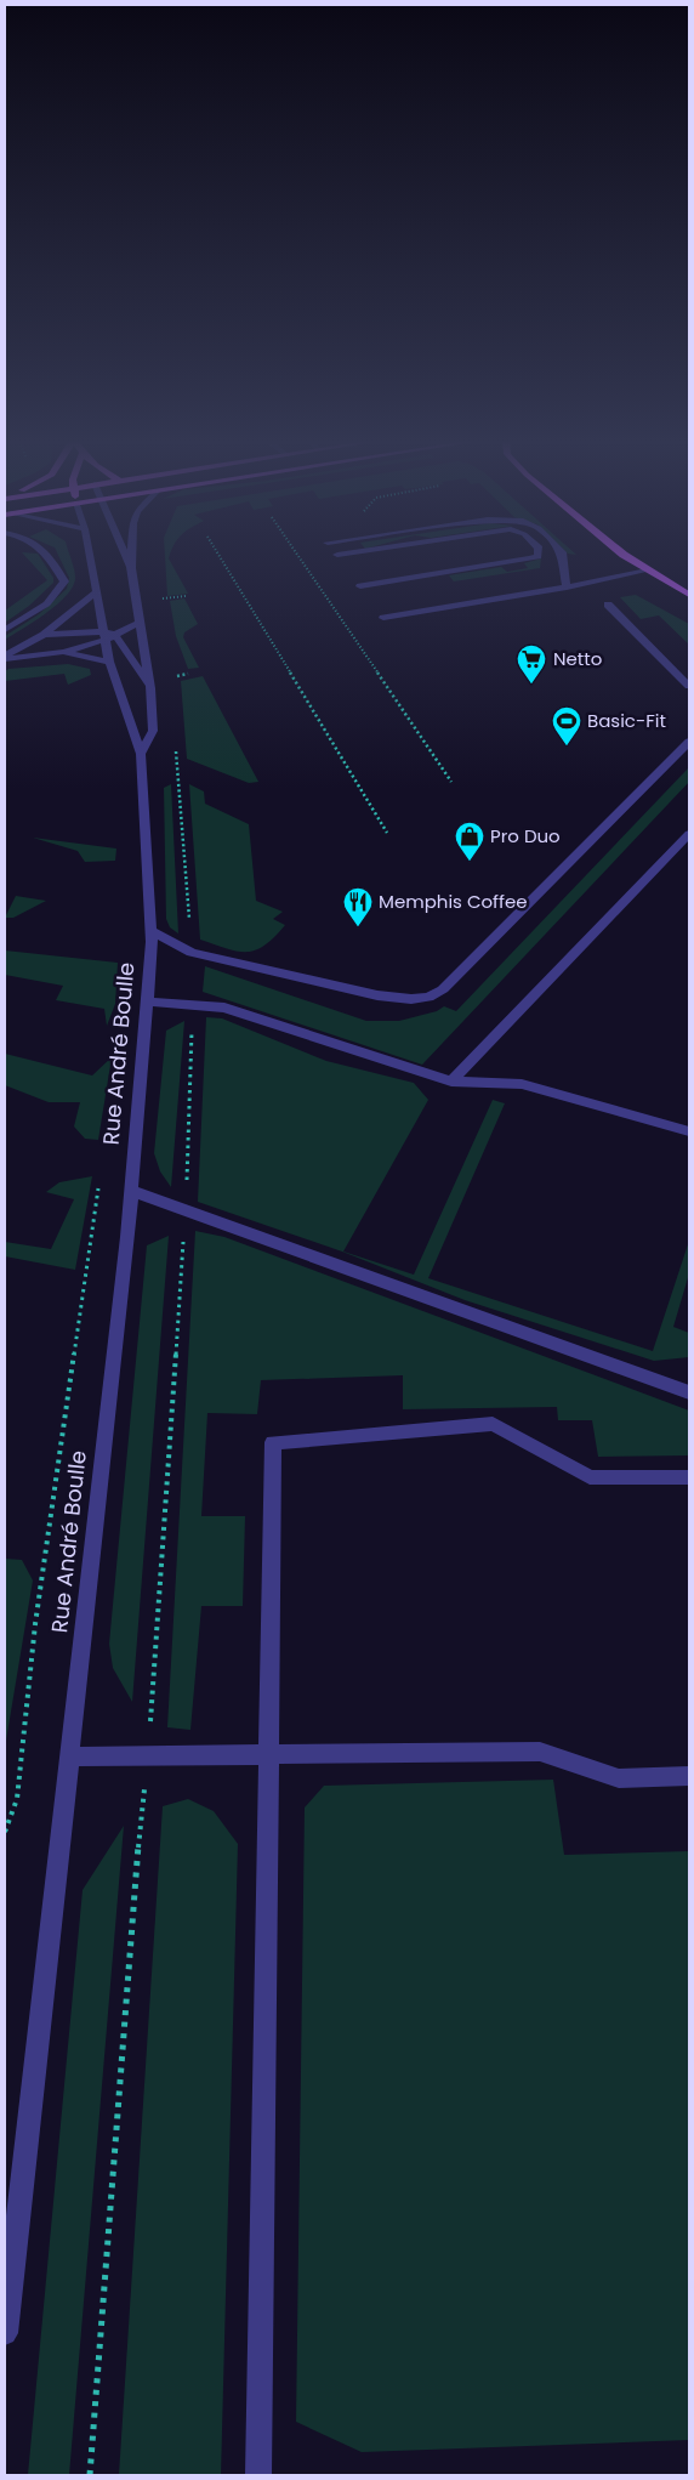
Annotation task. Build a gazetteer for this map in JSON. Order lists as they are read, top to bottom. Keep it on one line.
{"streets":{"street":["Rue André Boulle"]},"places":{"supermarket":["Netto"],"sports":["Basic-Fit"],"shop":["Pro Duo"],"restaurant":["Memphis Coffee"]}}
